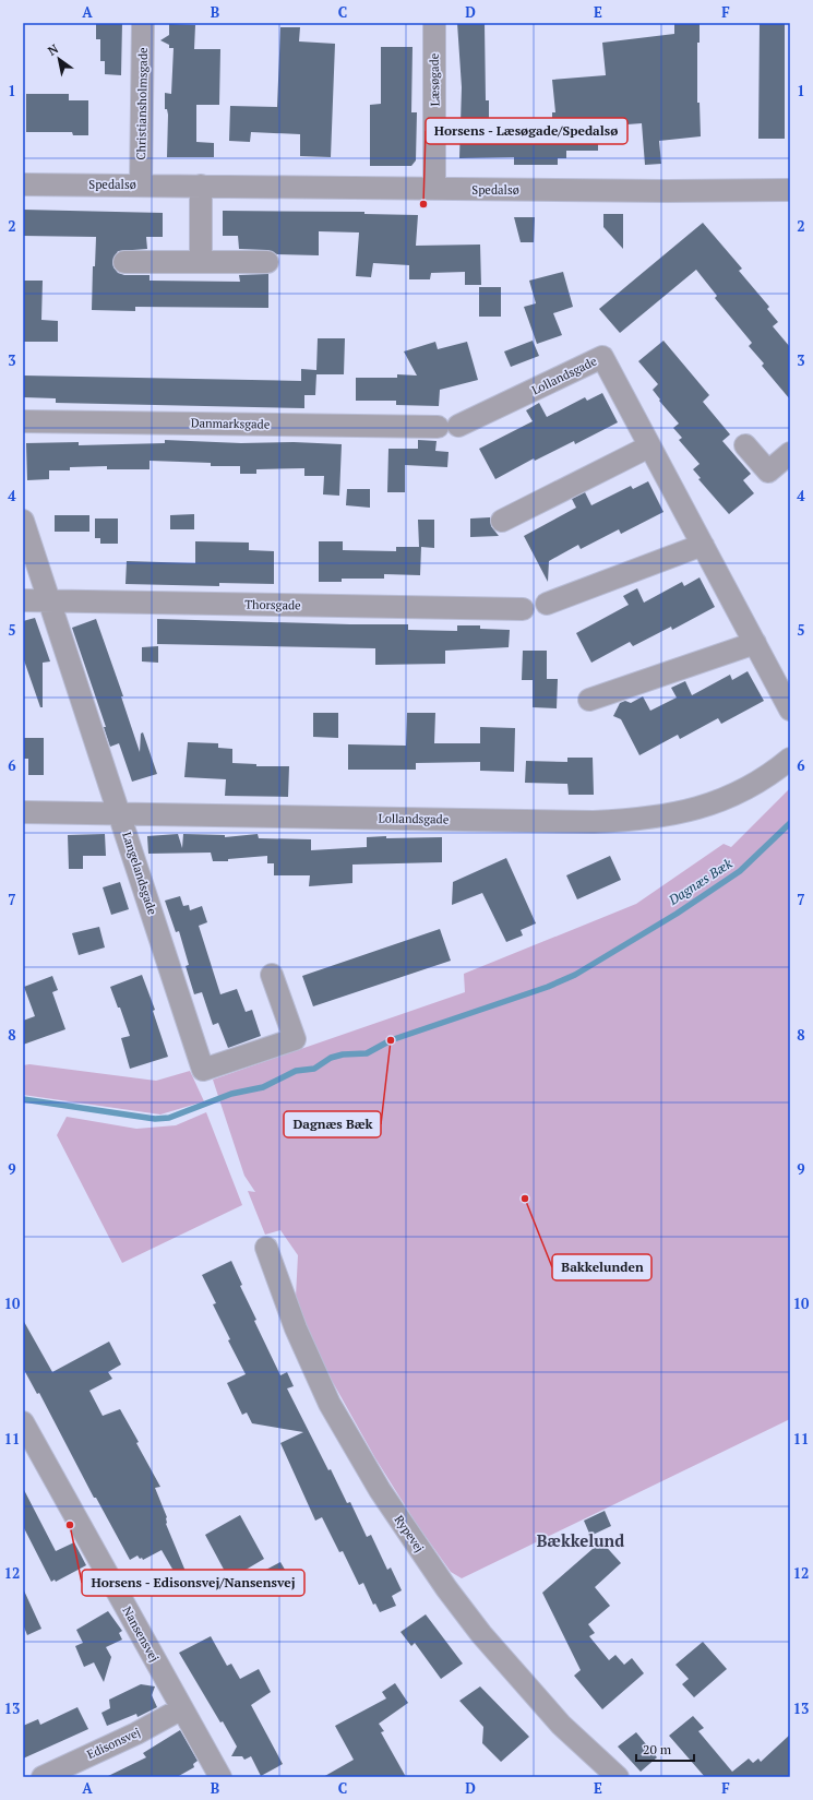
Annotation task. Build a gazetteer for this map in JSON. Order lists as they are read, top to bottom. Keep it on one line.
{"streets":{"street":["Læsøgade","Christiansholmsgade","Spedalsø","Lollandsgade","Danmarksgade","Thorsgade","Langelandsgade","Rypevej","Nansensvej","Edisonsvej"]},"crossings":[["Læsøgade","Spedalsø"],["Christiansholmsgade","Spedalsø"],["Lollandsgade","Danmarksgade"],["Lollandsgade","Langelandsgade"],["Thorsgade","Langelandsgade"],["Nansensvej","Edisonsvej"]],"districts":["Bækkelund"],"water":["Dagnæs Bæk"],"places":["Horsens - Læsøgade/Spedalsø","Dagnæs Bæk","Bakkelunden","Horsens - Edisonsvej/Nansensvej"],"scale_bar":"20 m","north":"top left","grid":{"columns":["A","B","C","D","E","F"],"rows":["1","2","3","4","5","6","7","8","9","10","11","12","13"]}}
